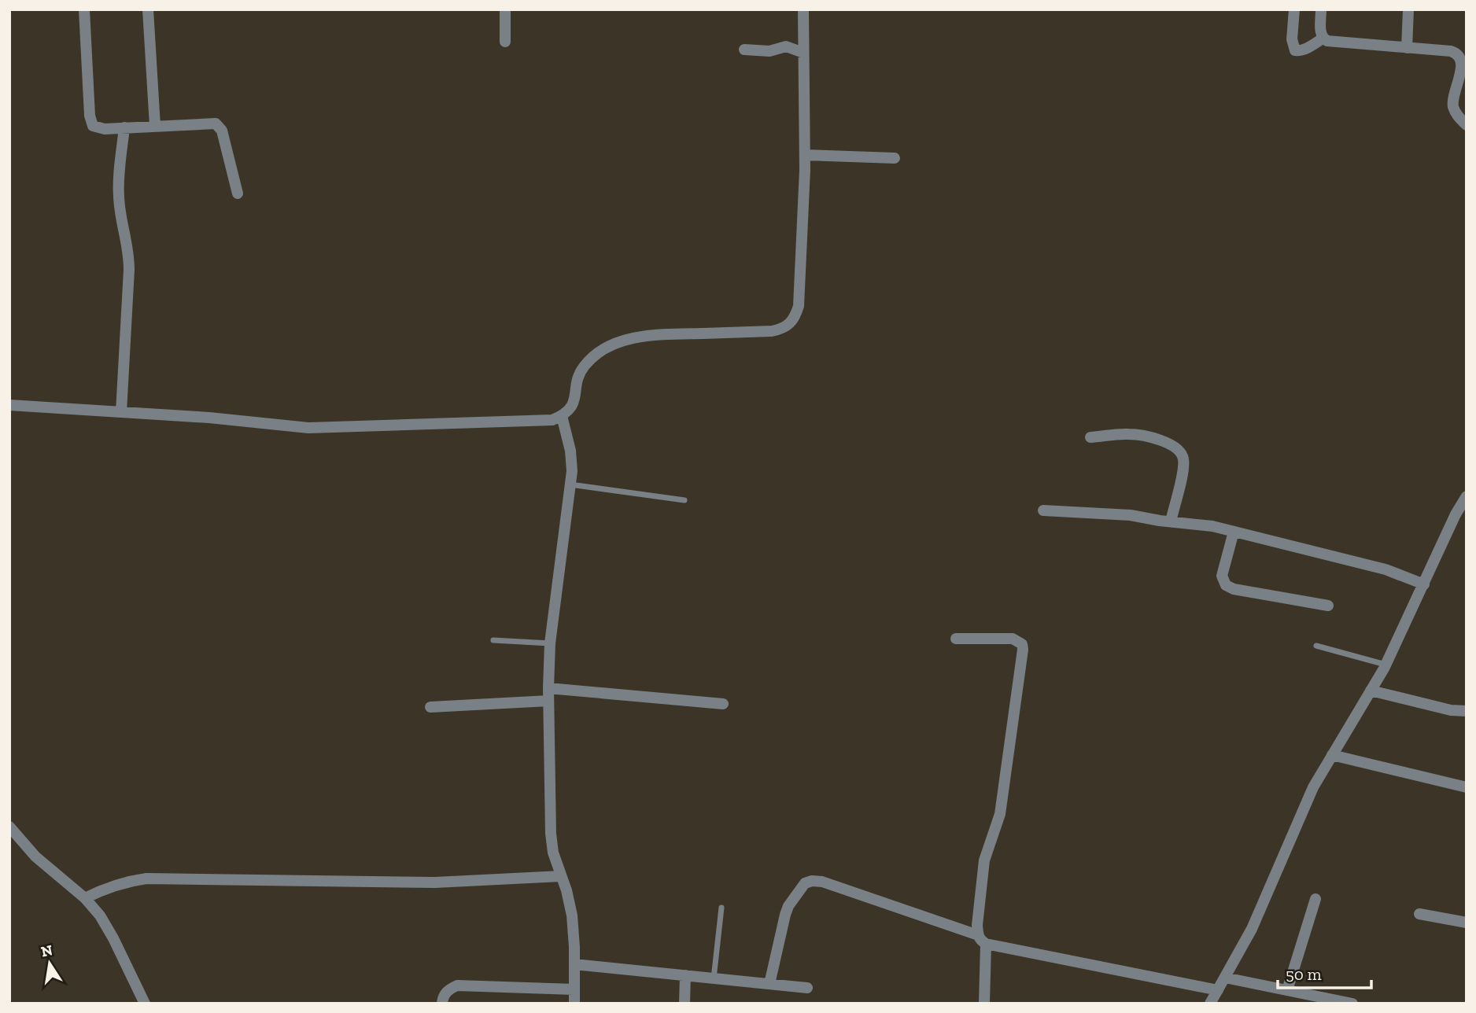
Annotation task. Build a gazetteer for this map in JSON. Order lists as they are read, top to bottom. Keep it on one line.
{"scale_bar":"50 m","north":"top"}
